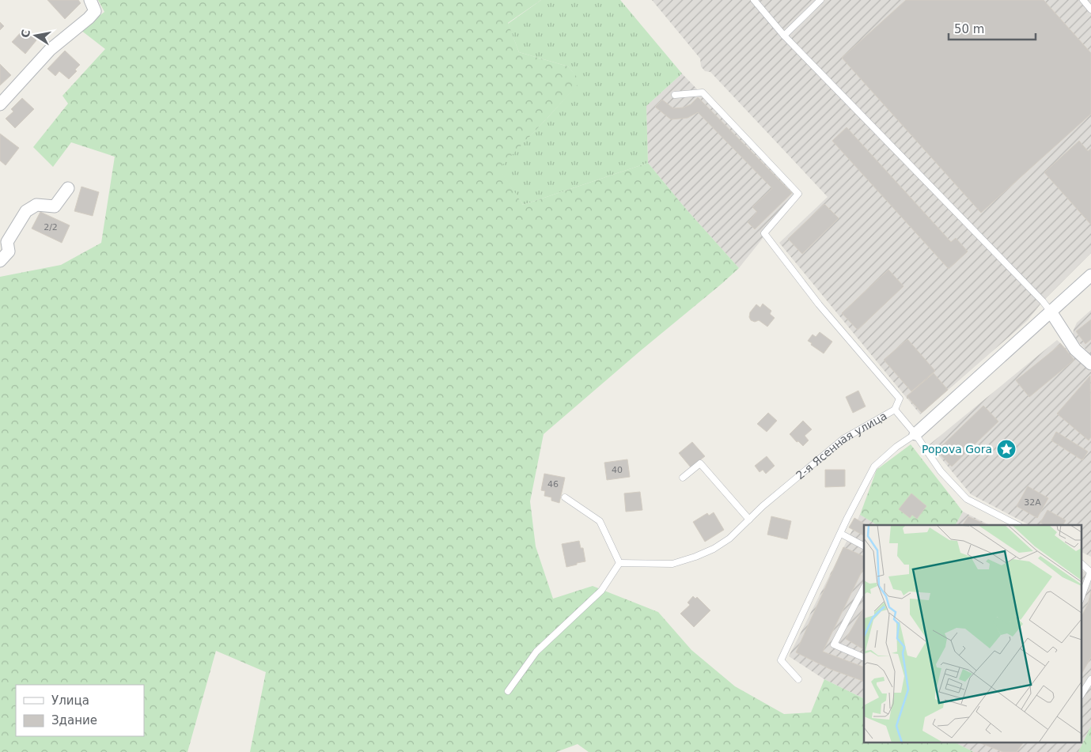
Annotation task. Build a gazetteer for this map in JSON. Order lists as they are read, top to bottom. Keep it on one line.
{"streets":{"lane":["2-я Ясенная улица"]},"places":{"place":["Popova Gora"]},"house_numbers":["2/2","40","46","32А"],"legend":["Улица","Здание"],"scale_bar":"50 m","north":"left"}
